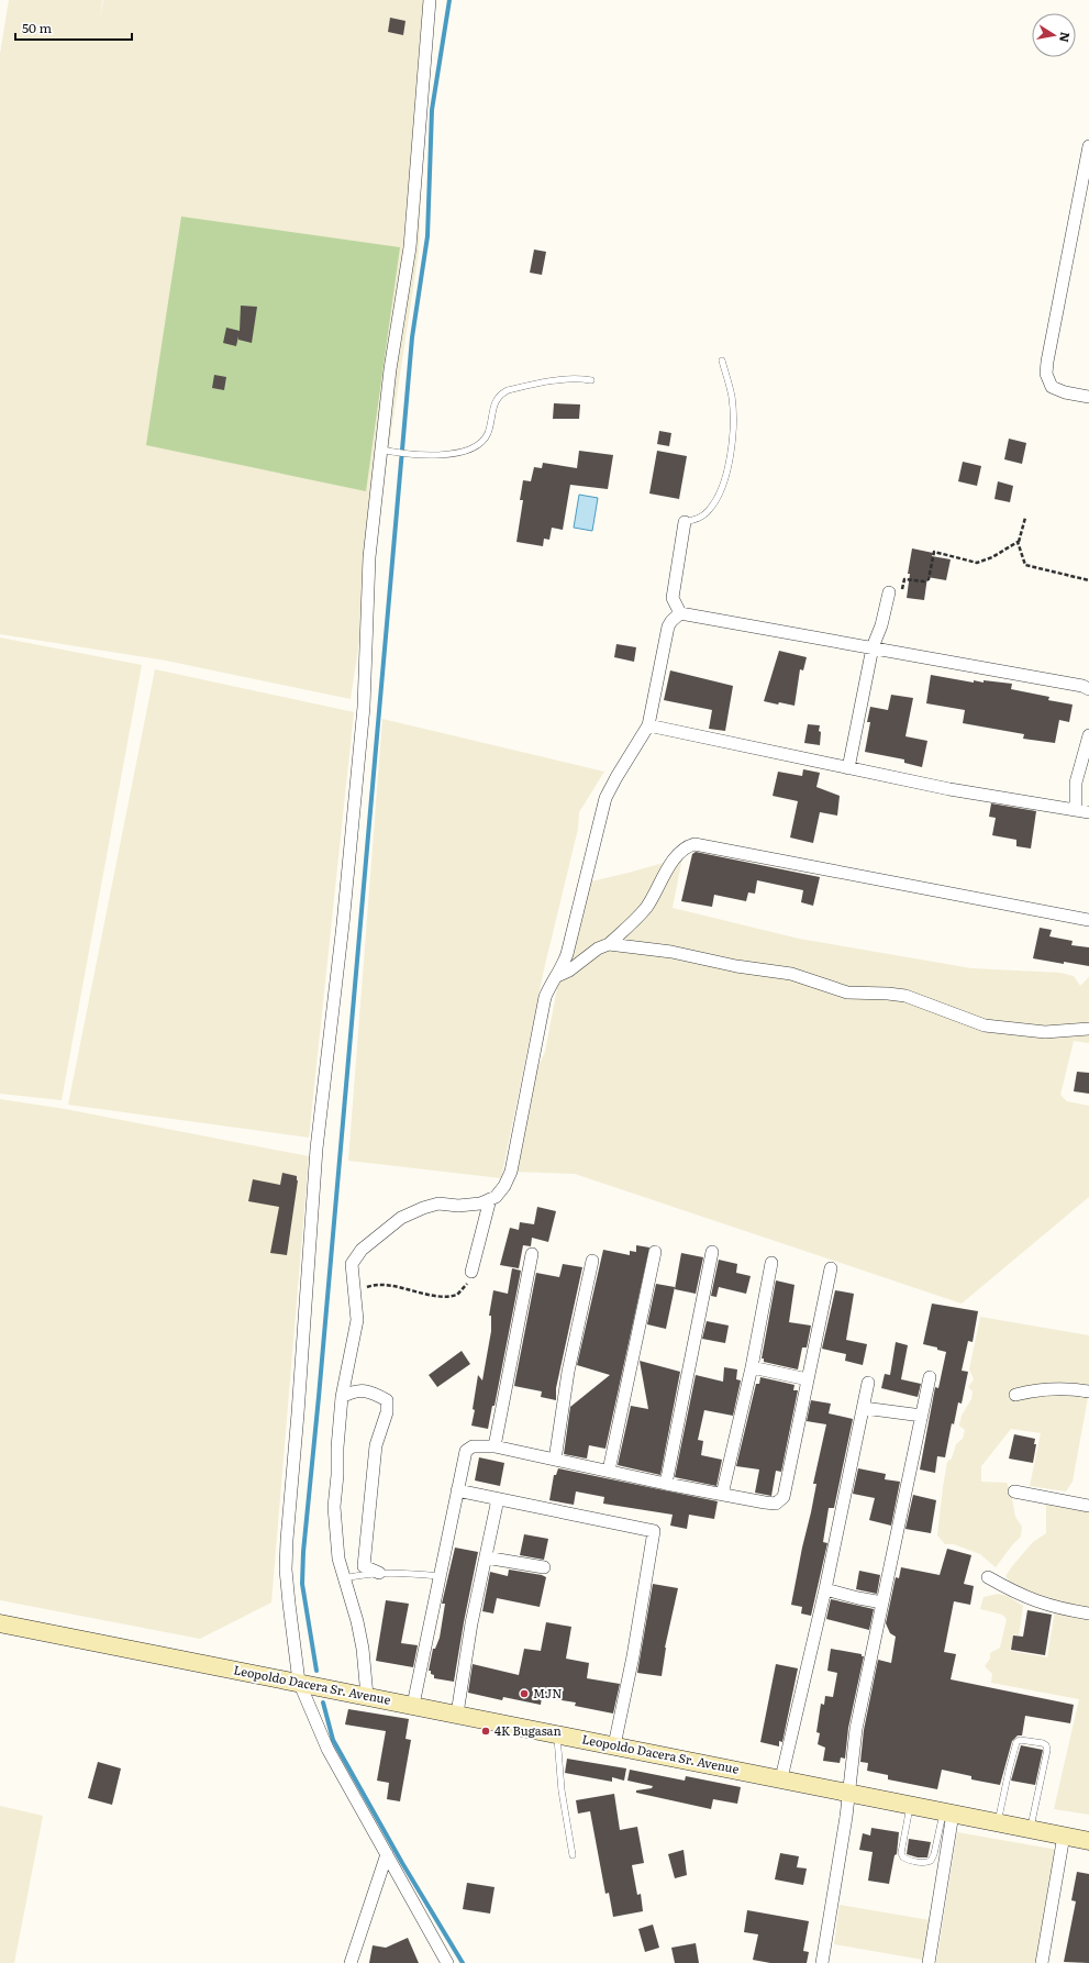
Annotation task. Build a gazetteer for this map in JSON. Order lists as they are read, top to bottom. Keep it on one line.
{"streets":{"main road":["Leopoldo Dacera Sr. Avenue"]},"places":["MJN","4K Bugasan"],"scale_bar":"50 m","north":"right"}
